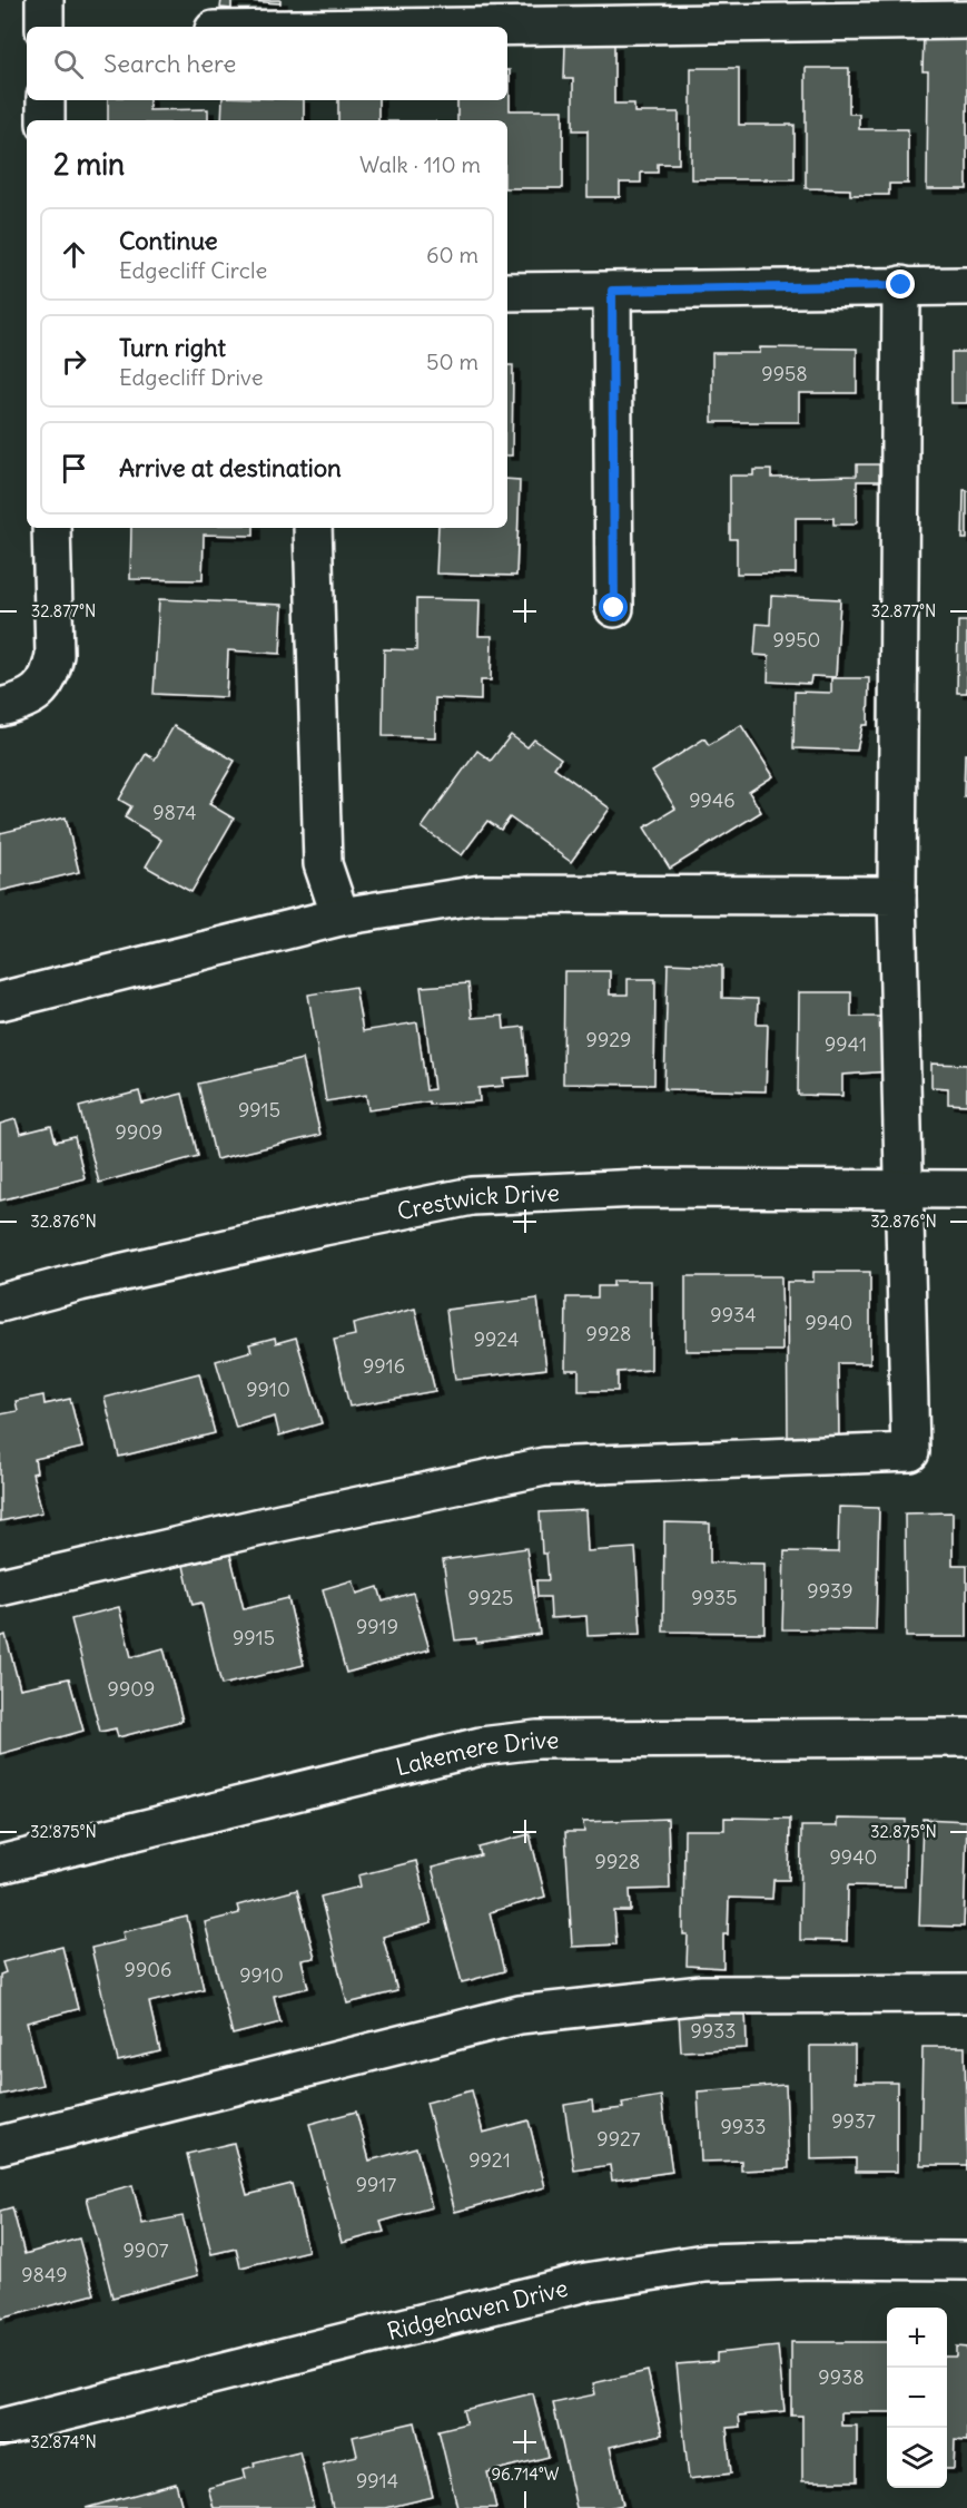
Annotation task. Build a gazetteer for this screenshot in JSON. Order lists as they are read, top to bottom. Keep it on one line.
{"streets":{"street":["Crestwick Drive","Lakemere Drive","Ridgehaven Drive"]},"house_numbers":["9958","9950","9946","9874","9929","9941","9915","9909","9934","9940","9928","9924","9916","9910","9939","9925","9935","9919","9915","9909","9940","9928","9906","9910","9933","9937","9933","9927","9921","9917","9907","9849","9938","9914"],"page":{"search":"Search here","heading":["2 min","Walk · 110 m"],"list":[["Continue","Edgecliff Circle","60 m"],["Turn right","Edgecliff Drive","50 m"],"Arrive at destination"],"map_buttons":["+","−"]},"coordinates":["32.877°N","32.876°N","32.875°N","32.874°N","96.714°W"]}
